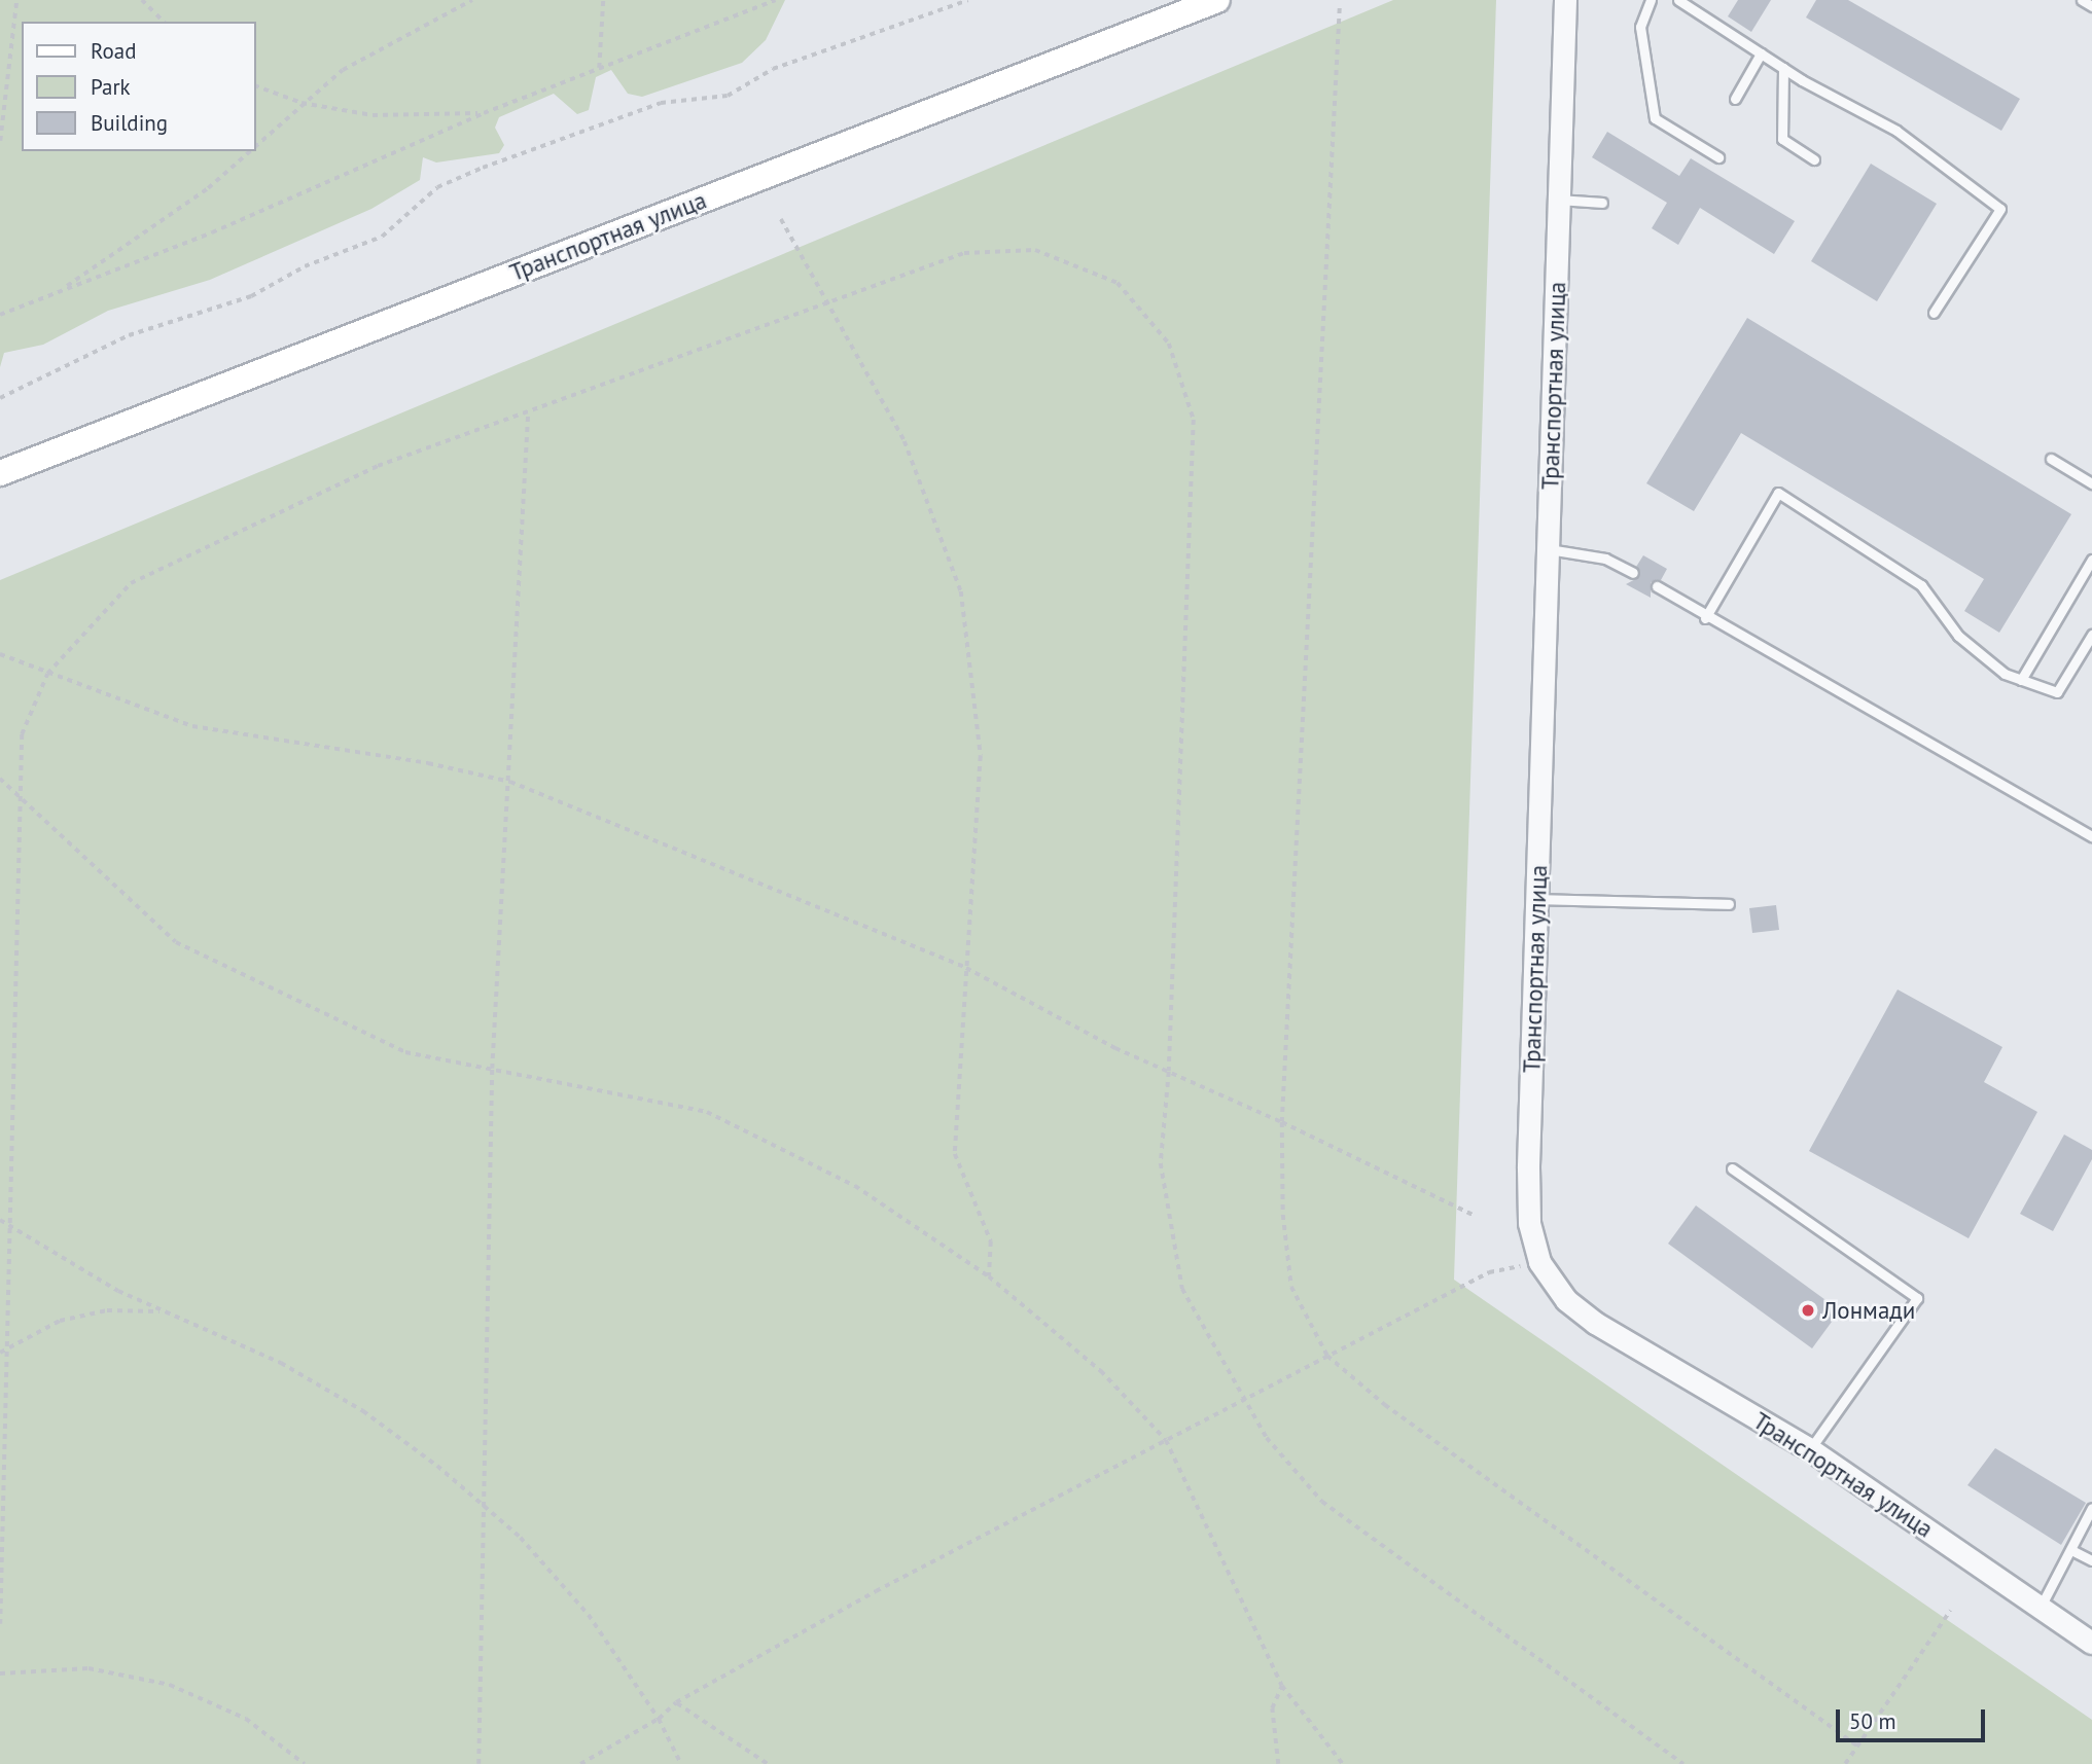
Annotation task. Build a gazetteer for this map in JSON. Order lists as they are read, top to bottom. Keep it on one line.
{"streets":{"main road":["Транспортная улица"]},"places":["Лонмади"],"legend":["Road","Park","Building"],"scale_bar":"50 m"}
